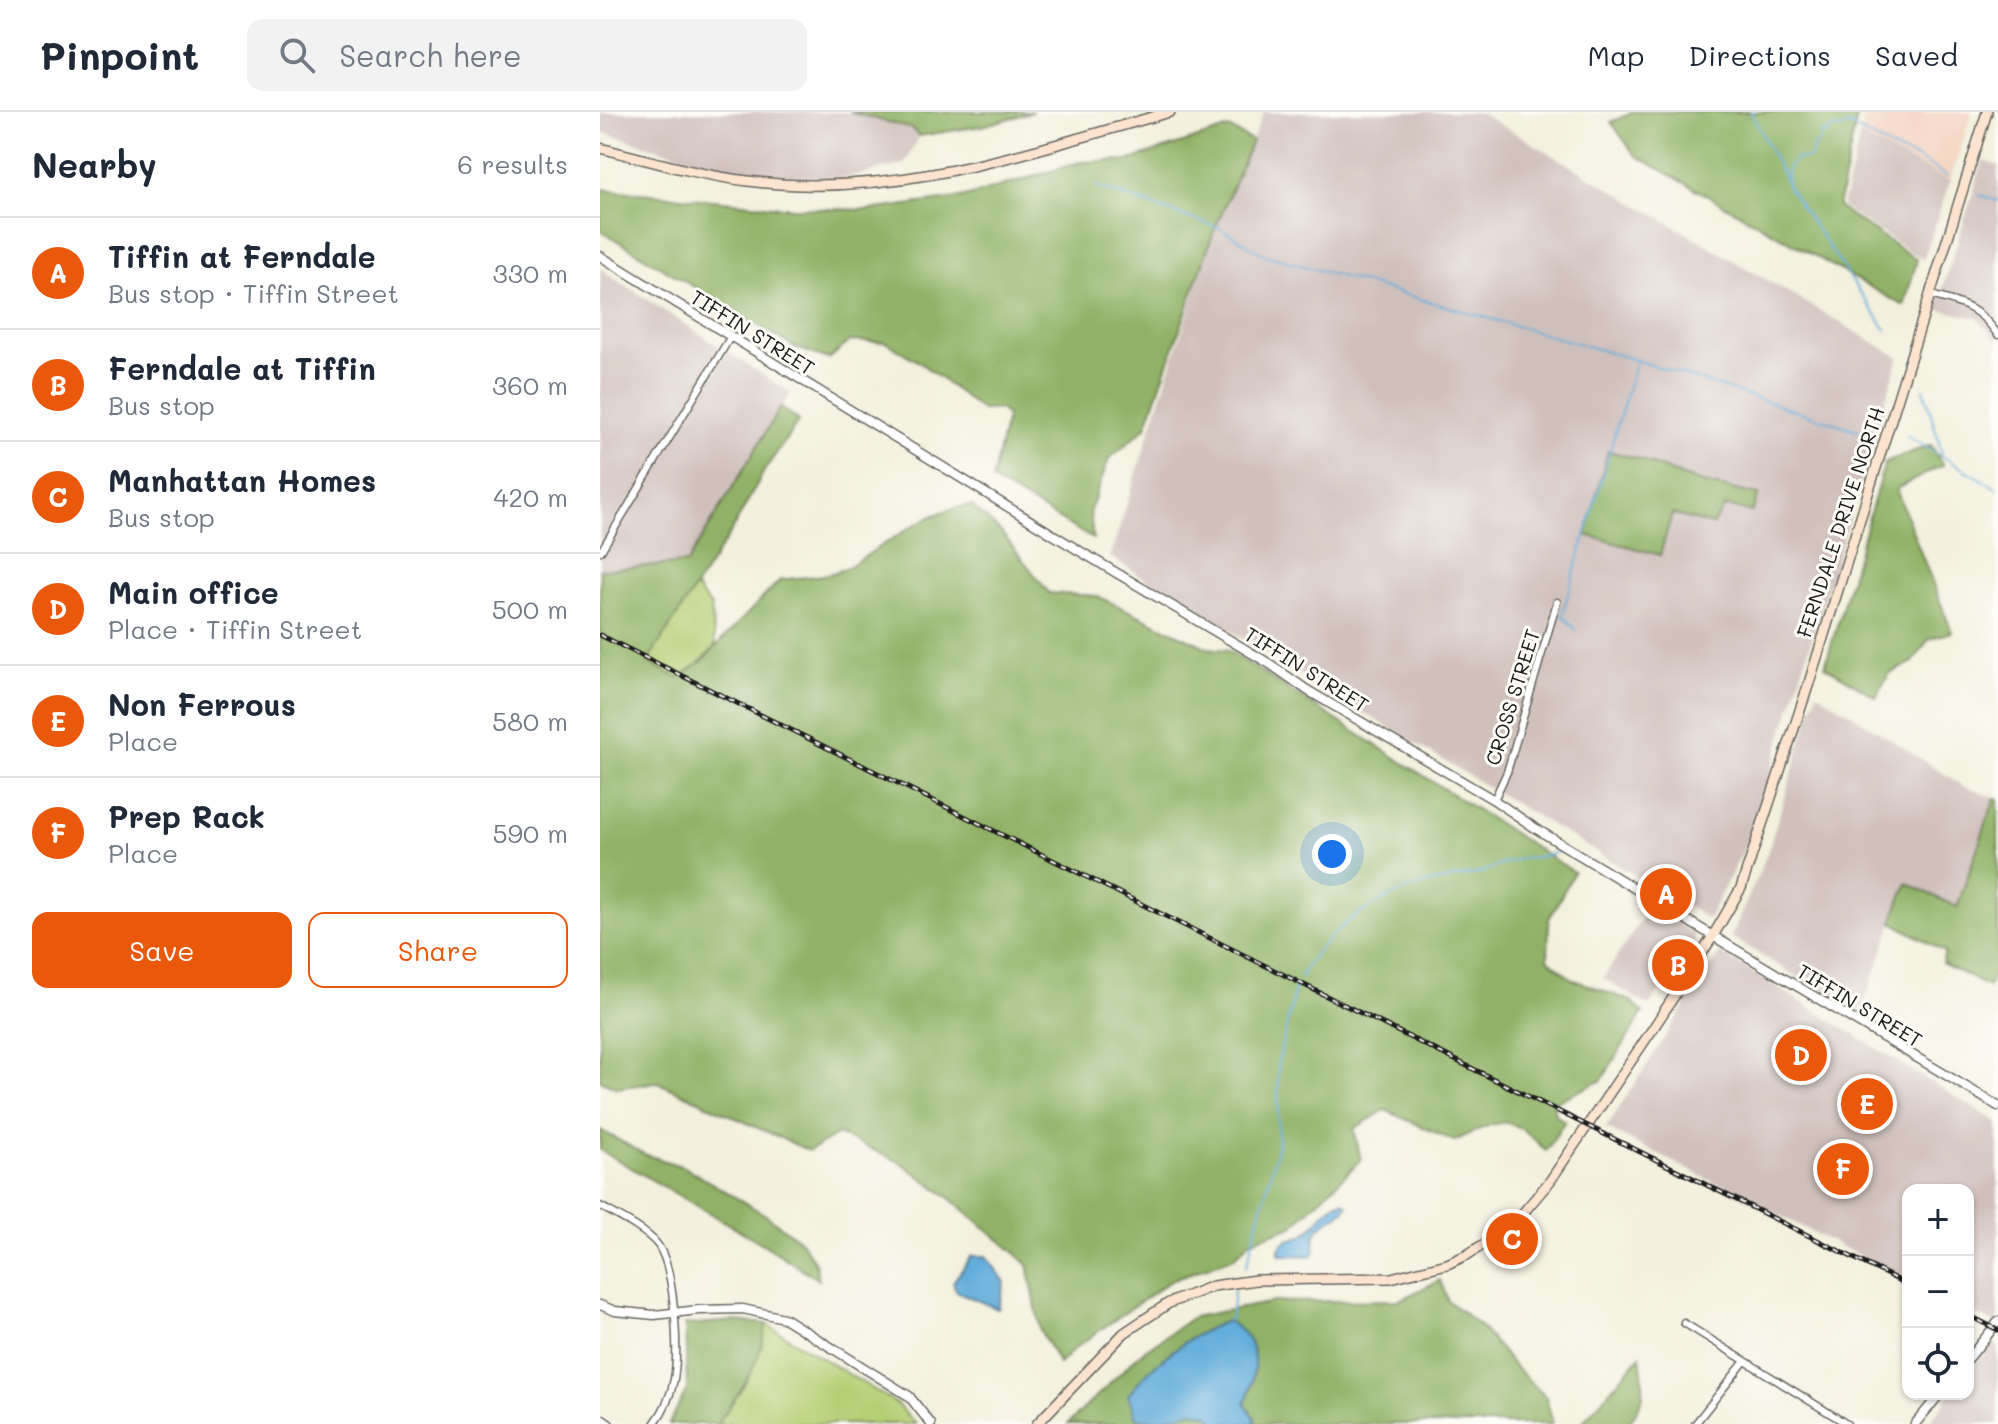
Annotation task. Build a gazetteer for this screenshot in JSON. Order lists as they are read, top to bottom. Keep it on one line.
{"streets":{"main road":["FERNDALE DRIVE NORTH"],"street":["TIFFIN STREET","CROSS STREET"]},"crossings":[["TIFFIN STREET","FERNDALE DRIVE NORTH"],["TIFFIN STREET","CROSS STREET"]],"page":{"header":"Pinpoint","search":"Search here","nav":["Map","Directions","Saved"],"heading":["Nearby","6 results"],"list":[{"mark":"A","name":"Tiffin at Ferndale","note":"Bus stop · Tiffin Street","value":"330 m"},{"mark":"B","name":"Ferndale at Tiffin","note":"Bus stop","value":"360 m"},{"mark":"C","name":"Manhattan Homes","note":"Bus stop","value":"420 m"},{"mark":"D","name":"Main office","note":"Place · Tiffin Street","value":"500 m"},{"mark":"E","name":"Non Ferrous","note":"Place","value":"580 m"},{"mark":"F","name":"Prep Rack","note":"Place","value":"590 m"}],"pins":["A","B","D","E","F","C"],"buttons":["Save","Share"],"map_buttons":["+","−"]}}
